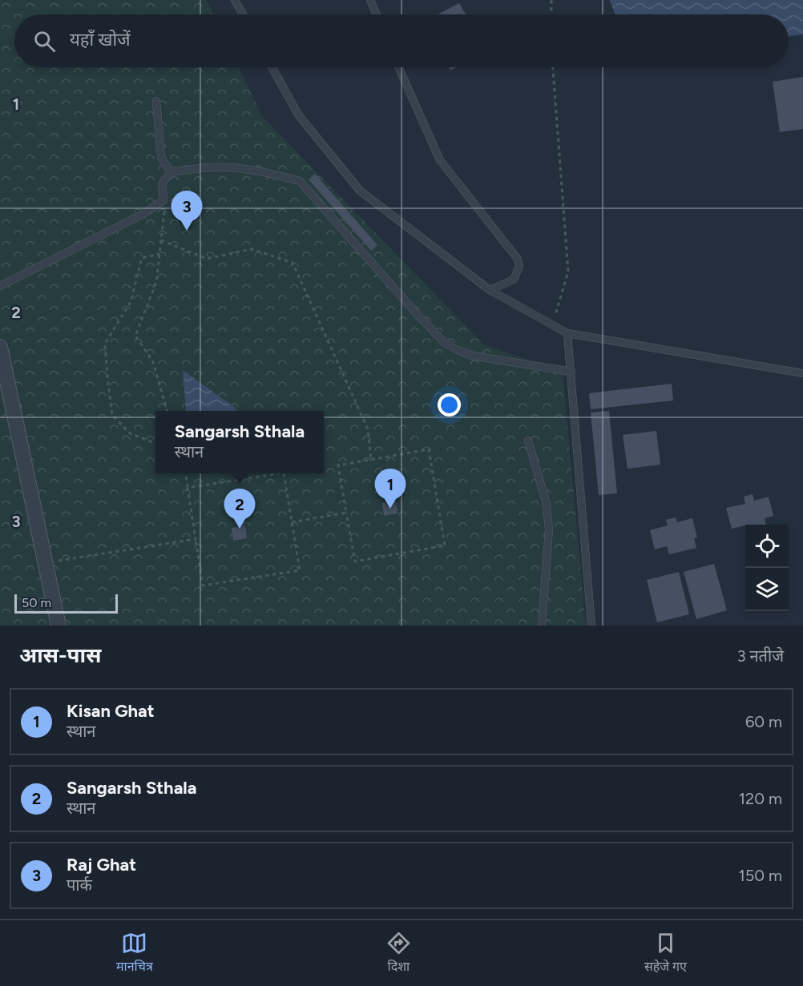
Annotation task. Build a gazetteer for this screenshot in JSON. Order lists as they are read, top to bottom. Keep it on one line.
{"scale_bar":"50 m","page":{"search":"यहाँ खोजें","pins":["3","1","2"],"popup":["Sangarsh Sthala","स्थान"],"scale":"50 m","heading":["आस-पास","3 नतीजे"],"list":[{"mark":"1","name":"Kisan Ghat","note":"स्थान","value":"60 m"},{"mark":"2","name":"Sangarsh Sthala","note":"स्थान","value":"120 m"},{"mark":"3","name":"Raj Ghat","note":"पार्क","value":"150 m"}],"nav":["मानचित्र","दिशा","सहेजे गए"]},"grid":{"rows":["1","2","3"]}}
